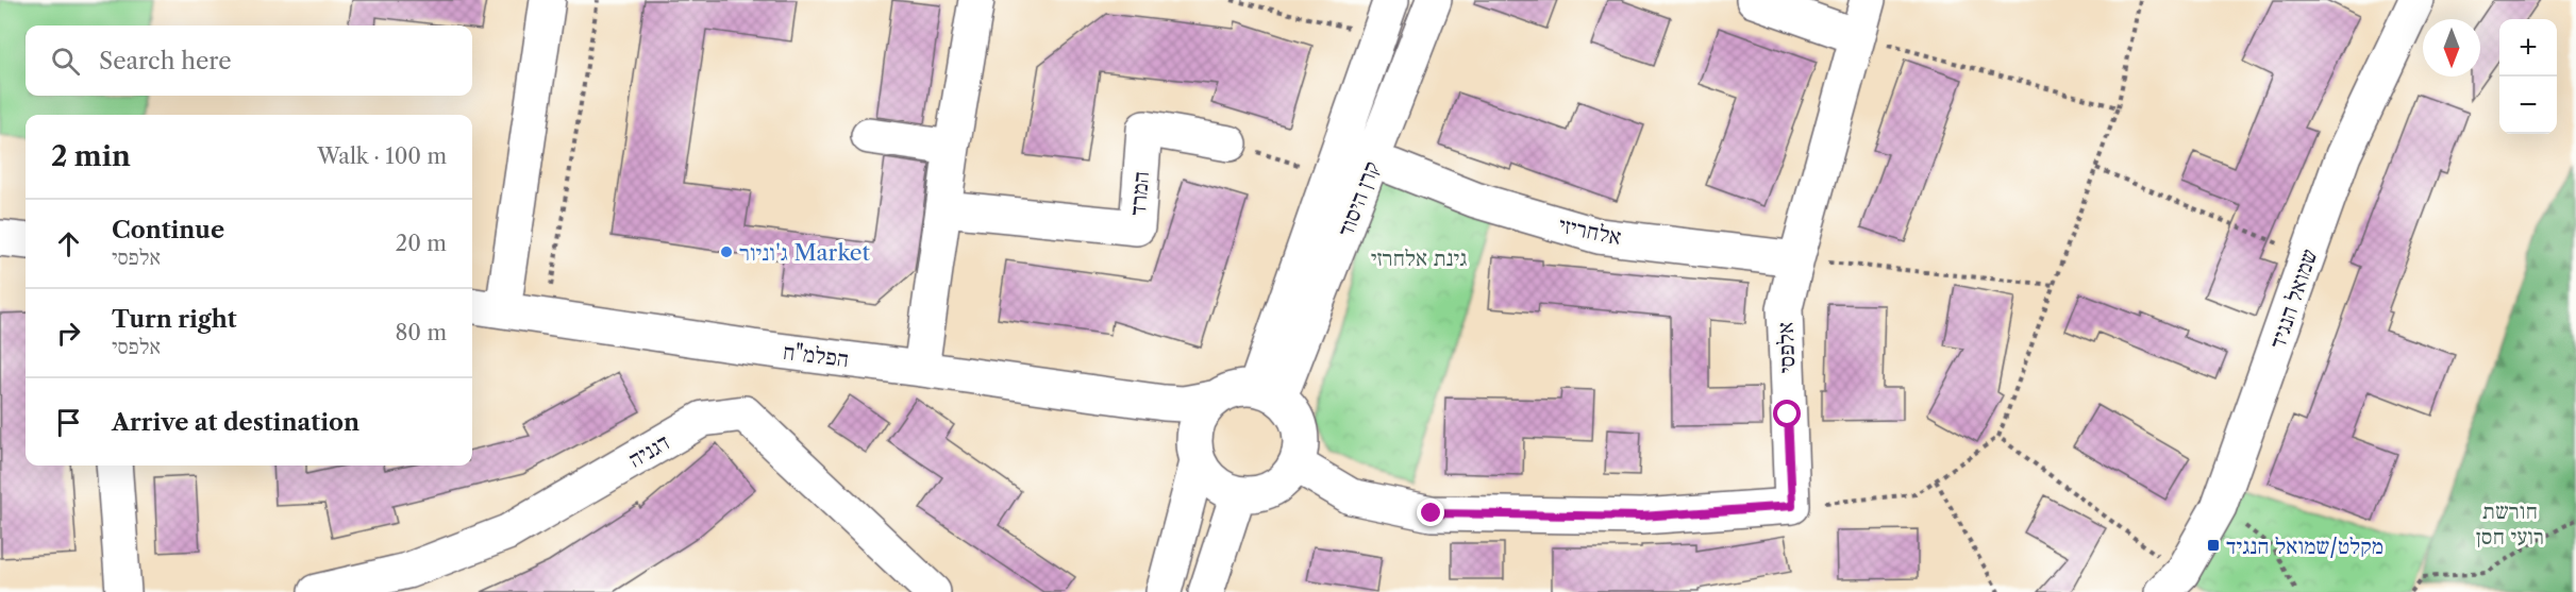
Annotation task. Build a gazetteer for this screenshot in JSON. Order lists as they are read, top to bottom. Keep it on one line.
{"streets":{"street":["המרד","קרן היסוד","אלחריזי","שמואל הנגיד","אלפסי","הפלמ\"ח","דגניה"]},"crossings":[["קרן היסוד","הפלמ\"ח"],["אלחריזי","אלפסי"]],"parks":["גינת אלחרזי","חורשת רועי חסן"],"places":{"other":["ג'וניור Market"],"transit":["מקלט/שמואל הנגיד"]},"north":"bottom","page":{"map_buttons":["+","−"],"search":"Search here","heading":["2 min","Walk · 100 m"],"list":[["Continue","אלפסי","20 m"],["Turn right","אלפסי","80 m"],"Arrive at destination"]}}
